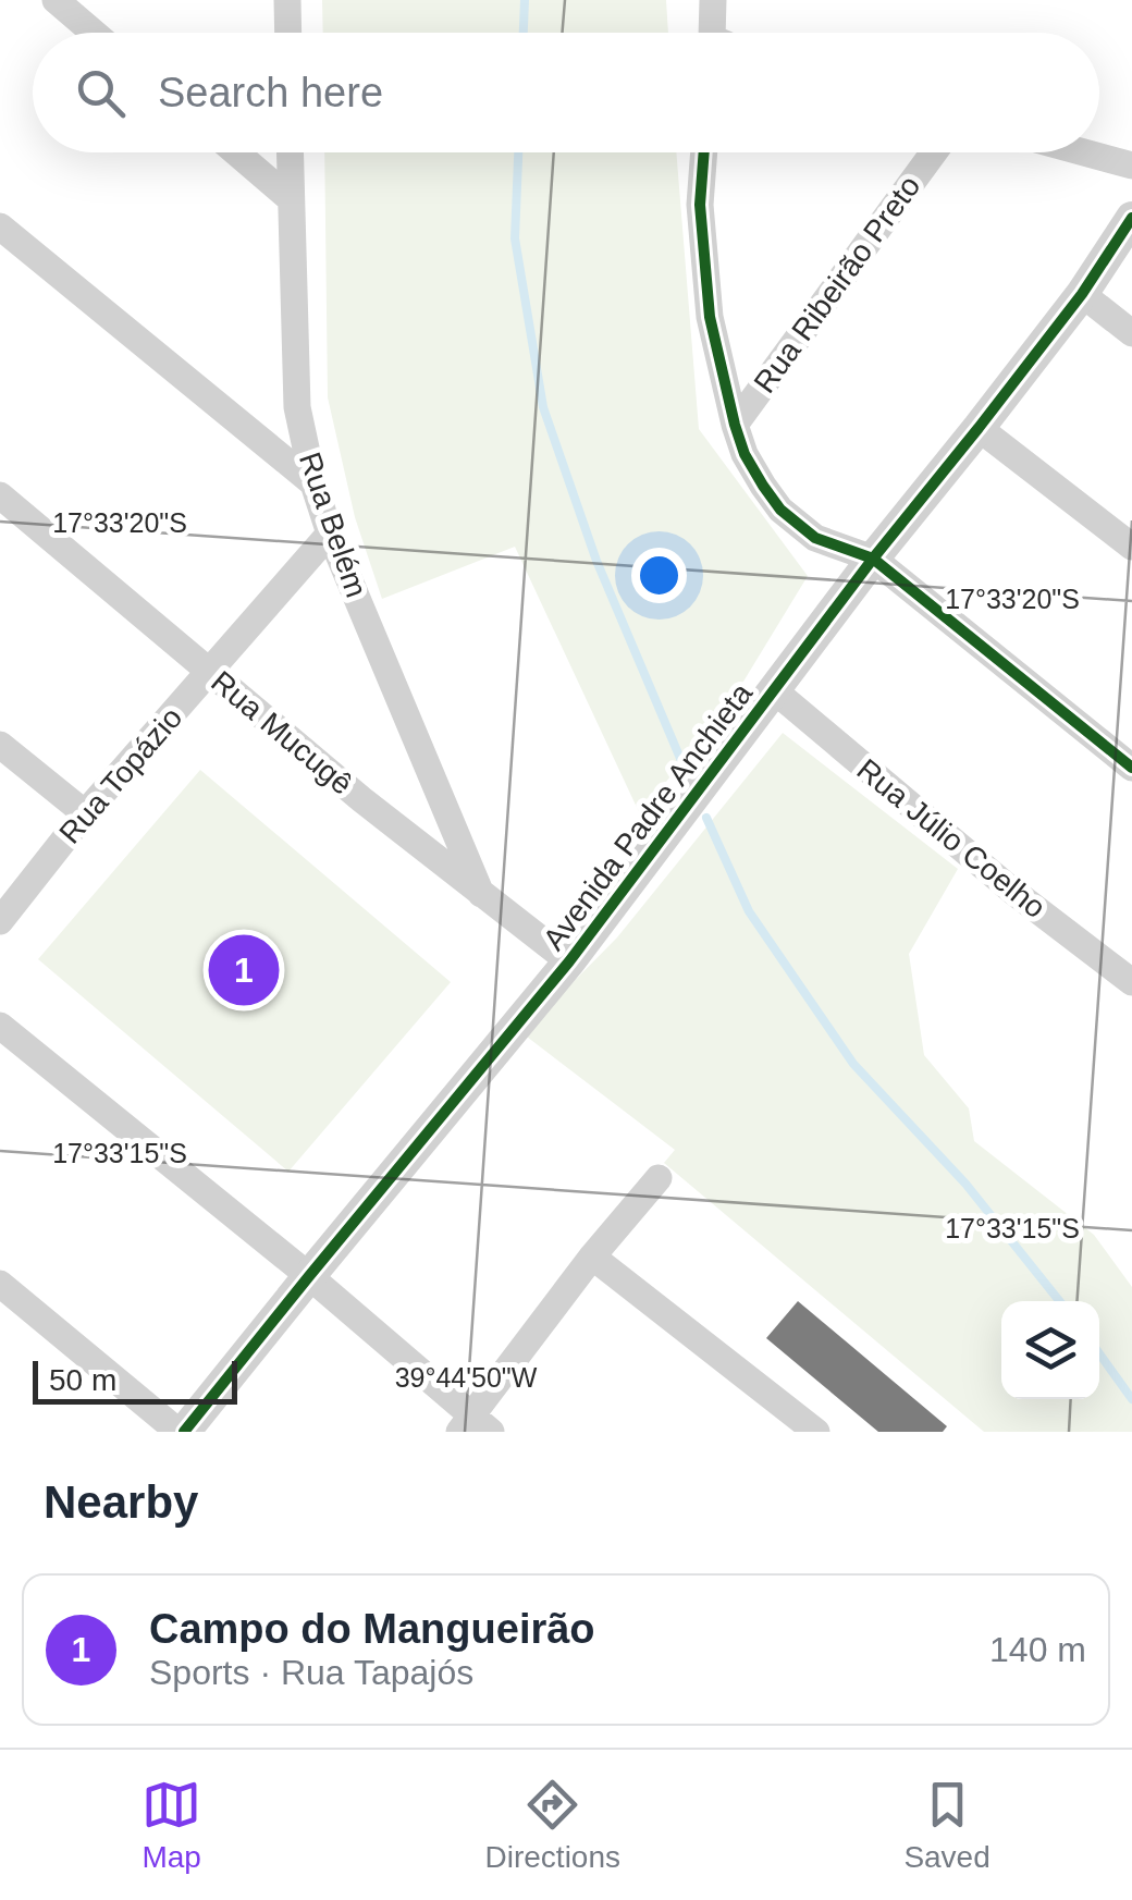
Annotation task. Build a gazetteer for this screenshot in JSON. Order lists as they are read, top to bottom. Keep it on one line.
{"streets":{"street":["Rua Ribeirão Preto","Rua Belém","Rua Mucugê","Rua Topázio","Avenida Padre Anchieta","Rua Júlio Coelho"]},"crossings":[["Rua Ribeirão Preto","Avenida Padre Anchieta"],["Rua Belém","Rua Mucugê"],["Rua Belém","Rua Topázio"],["Rua Mucugê","Rua Topázio"],["Rua Mucugê","Avenida Padre Anchieta"],["Avenida Padre Anchieta","Rua Júlio Coelho"]],"scale_bar":"50 m","page":{"search":"Search here","pins":"1","scale":"50 m","heading":"Nearby","list":[{"mark":"1","name":"Campo do Mangueirão","note":"Sports · Rua Tapajós","value":"140 m"}],"nav":["Map","Directions","Saved"]},"coordinates":["17°33'20\"S","17°33'15\"S","39°44'50\"W"]}
